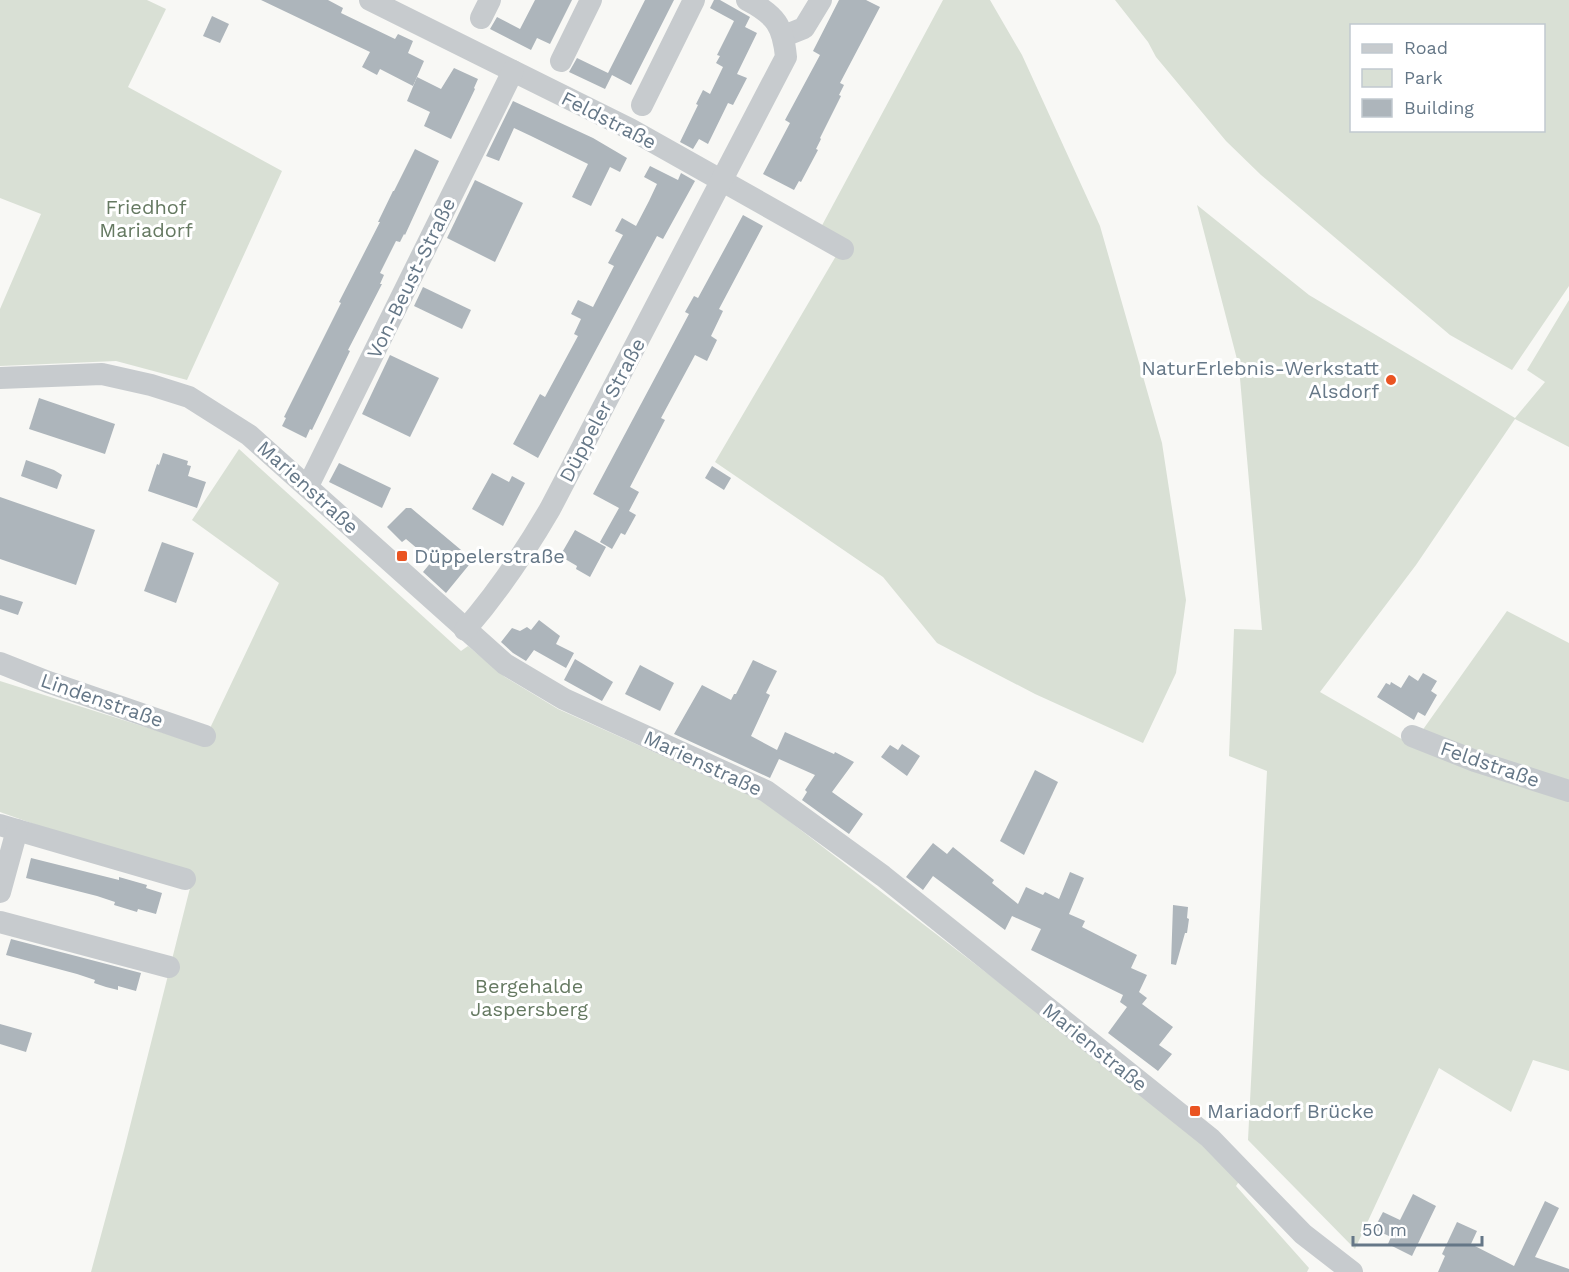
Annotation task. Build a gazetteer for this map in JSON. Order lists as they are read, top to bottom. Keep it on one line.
{"streets":{"street":["Feldstraße","Von-Beust-Straße","Düppeler Straße","Marienstraße","Lindenstraße"]},"crossings":[["Feldstraße","Von-Beust-Straße"],["Feldstraße","Düppeler Straße"],["Von-Beust-Straße","Marienstraße"],["Düppeler Straße","Marienstraße"]],"parks":["Friedhof Mariadorf","Bergehalde Jaspersberg"],"places":{"other":["NaturErlebnis-Werkstatt Alsdorf"],"transit":["Düppelerstraße","Mariadorf Brücke"]},"legend":["Road","Park","Building"],"scale_bar":"50 m"}
